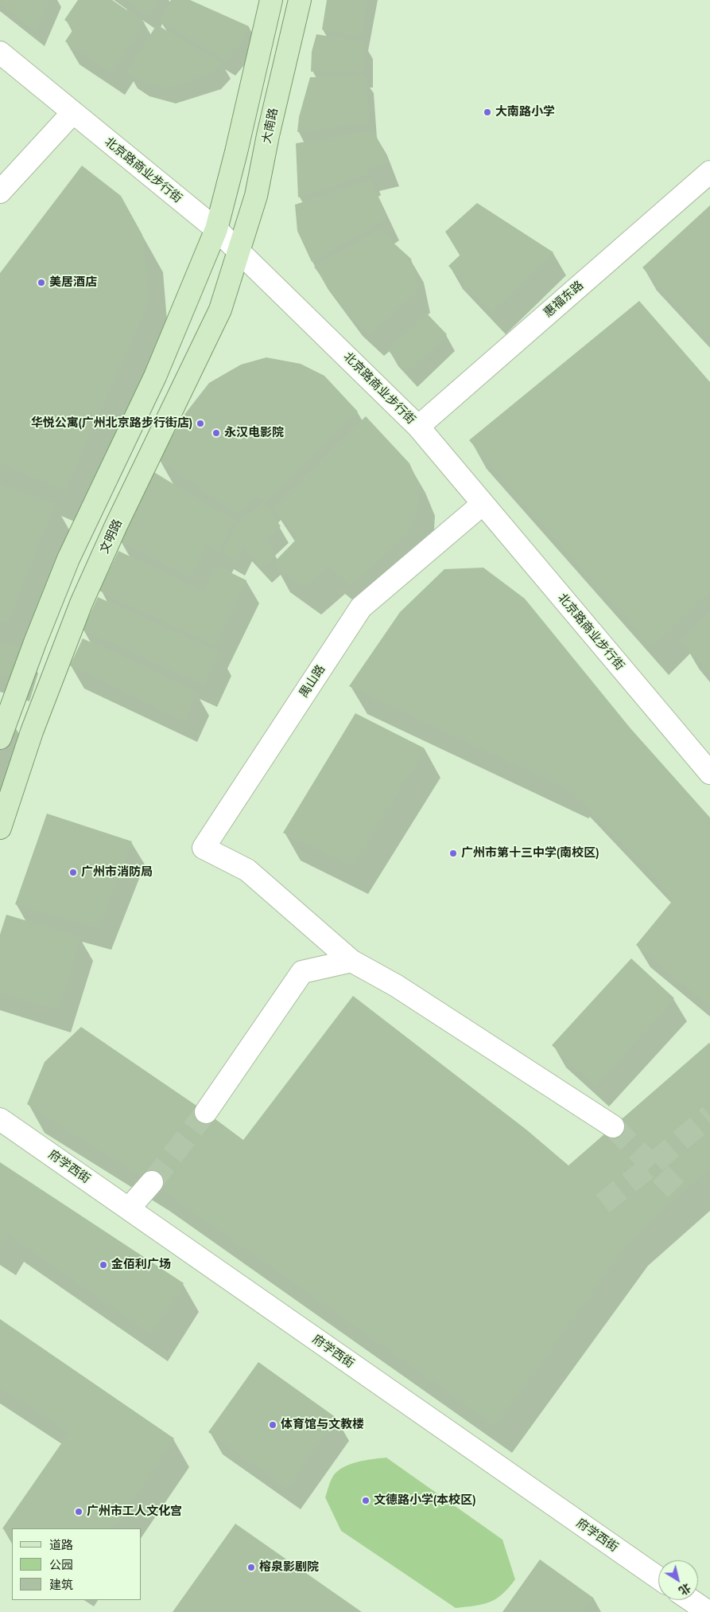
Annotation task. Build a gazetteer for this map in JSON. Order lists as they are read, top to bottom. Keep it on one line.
{"streets":{"main road":["大南路","文明路"],"street":["北京路商业步行街","惠福东路","禺山路","府学西街"]},"crossings":[["大南路","北京路商业步行街"],["大南路","文明路"],["北京路商业步行街","惠福东路"],["北京路商业步行街","文明路"],["北京路商业步行街","禺山路"]],"places":["大南路小学","美居酒店","华悦公寓(广州北京路步行街店)","永汉电影院","广州市第十三中学(南校区)","广州市消防局","金佰利广场","体育馆与文教楼","文德路小学(本校区)","广州市工人文化宫","榕泉影剧院"],"legend":["道路","公园","建筑"],"north":"bottom right"}
